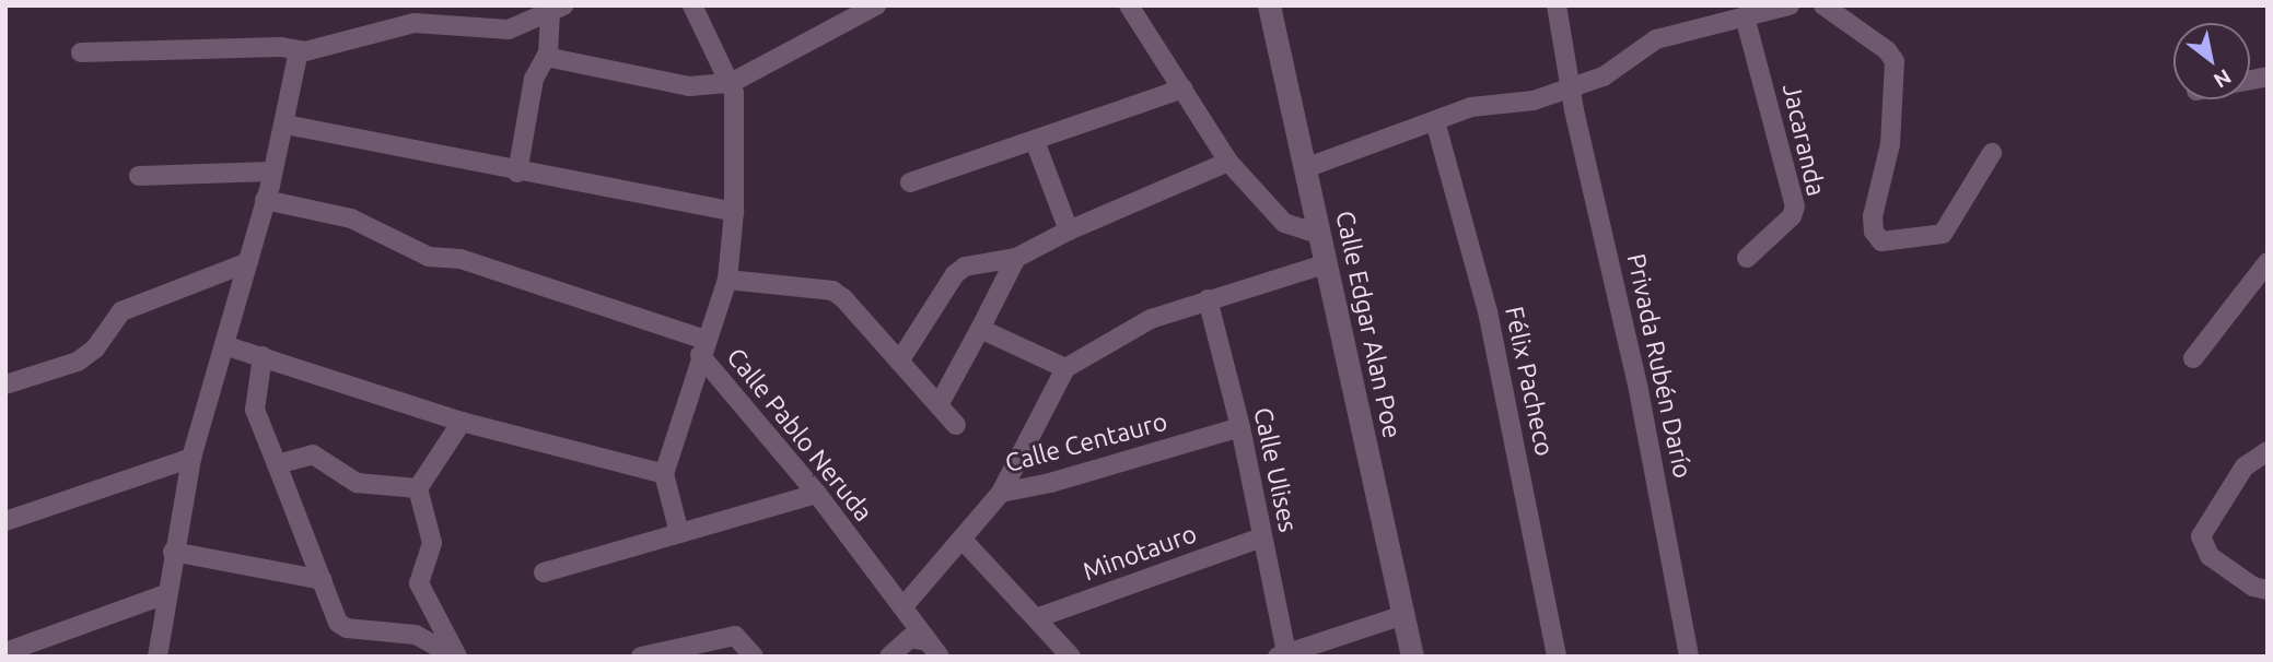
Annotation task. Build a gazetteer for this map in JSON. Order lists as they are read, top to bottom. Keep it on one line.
{"streets":{"street":["Jacaranda","Calle Edgar Alan Poe","Privada Rubén Darío","Félix Pacheco","Calle Pablo Neruda","Calle Centauro","Calle Ulises","Minotauro"]},"crossings":[["Calle Pablo Neruda","Calle Centauro"],["Calle Centauro","Calle Ulises"],["Calle Ulises","Minotauro"]],"north":"bottom right"}
